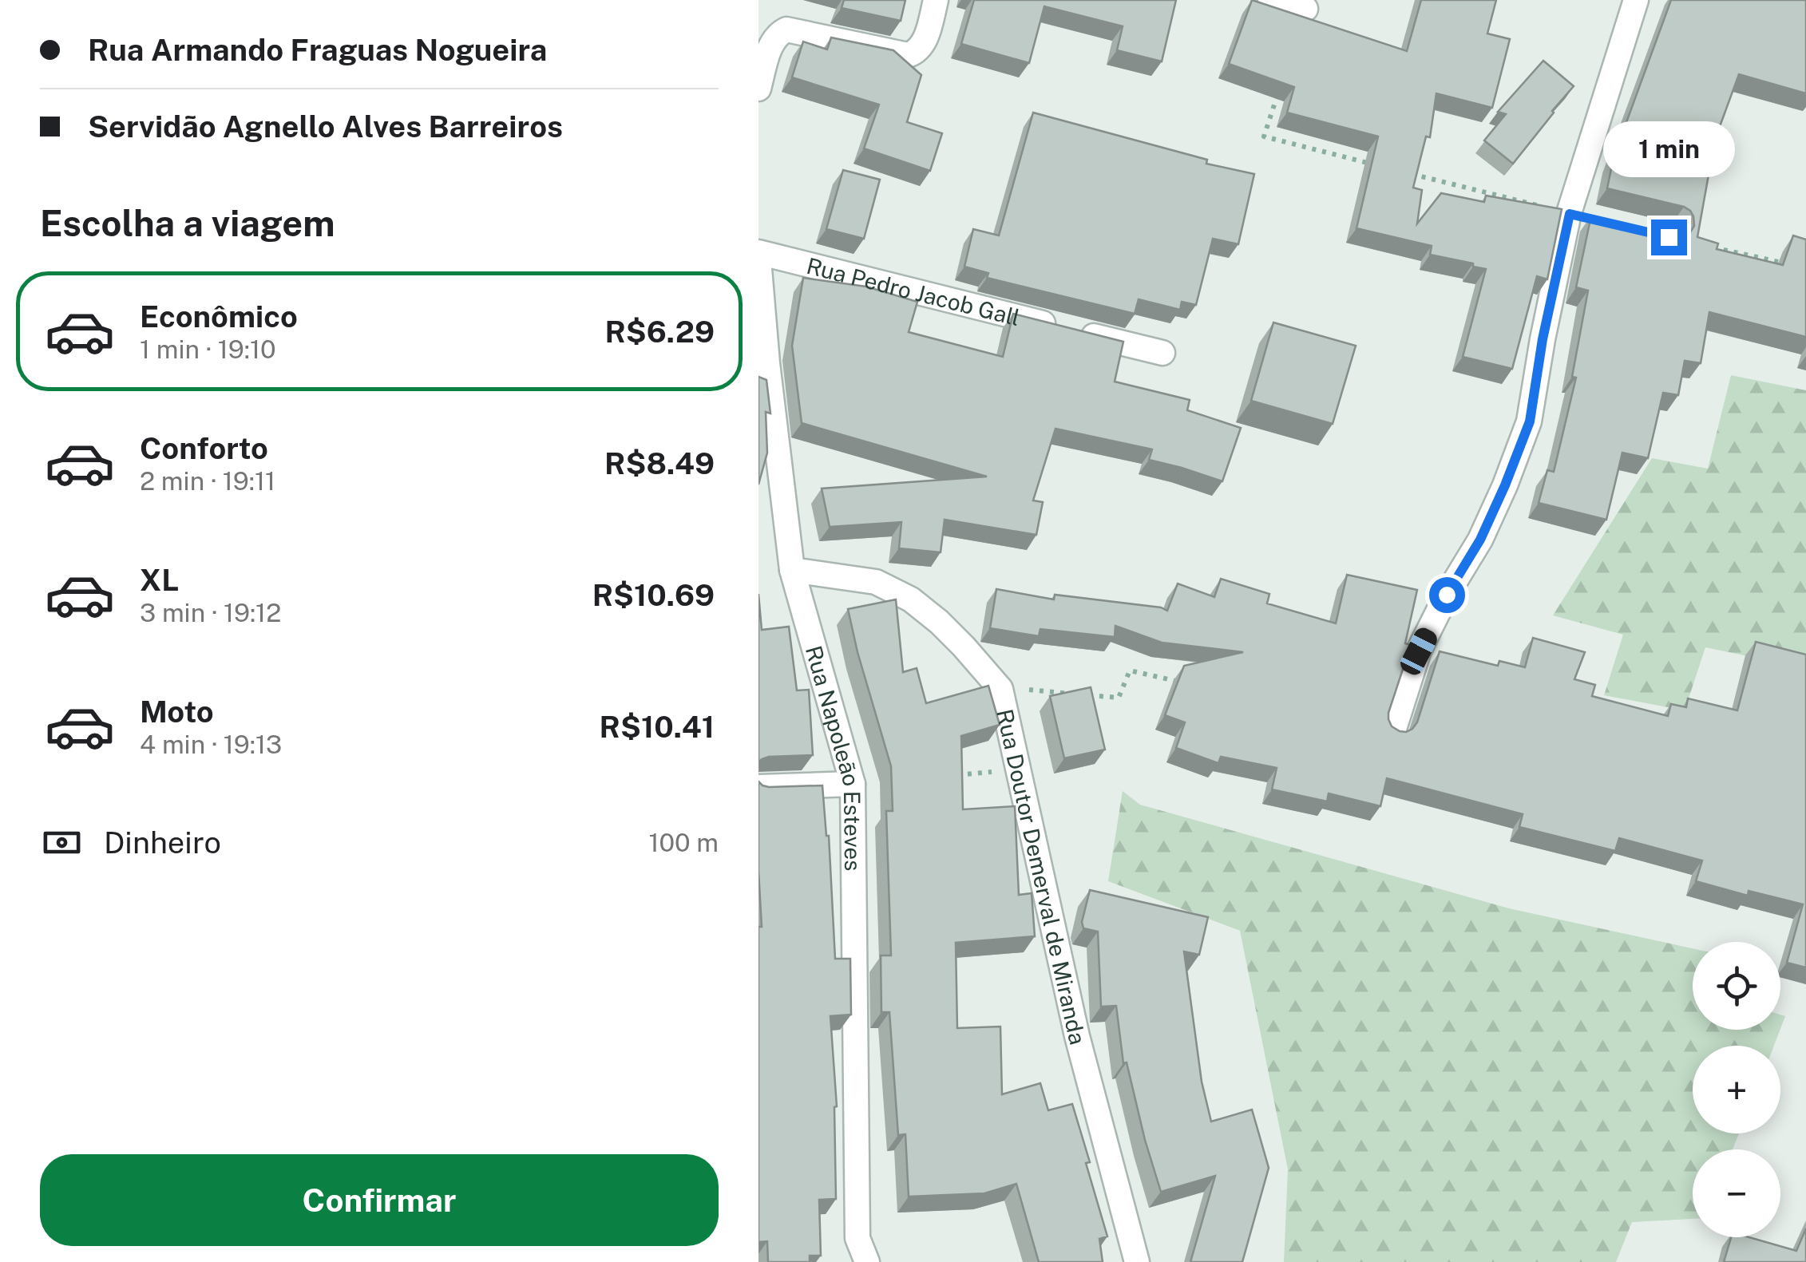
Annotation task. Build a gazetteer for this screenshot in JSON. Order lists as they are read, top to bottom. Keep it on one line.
{"streets":{"street":["Rua Pedro Jacob Gall","Rua Napoleão Esteves","Rua Doutor Demerval de Miranda"]},"crossings":[["Rua Napoleão Esteves","Rua Doutor Demerval de Miranda"]],"page":{"banner":["Rua Armando Fraguas Nogueira","Servidão Agnello Alves Barreiros"],"bubble":"1 min","heading":"Escolha a viagem","list":[{"name":"Econômico","note":"1 min · 19:10","value":"R$6.29"},{"name":"Conforto","note":"2 min · 19:11","value":"R$8.49"},{"name":"XL","note":"3 min · 19:12","value":"R$10.69"},{"name":"Moto","note":"4 min · 19:13","value":"R$10.41"}],"pay":["Dinheiro","100 m"],"map_buttons":["+","−"],"buttons":"Confirmar"}}
